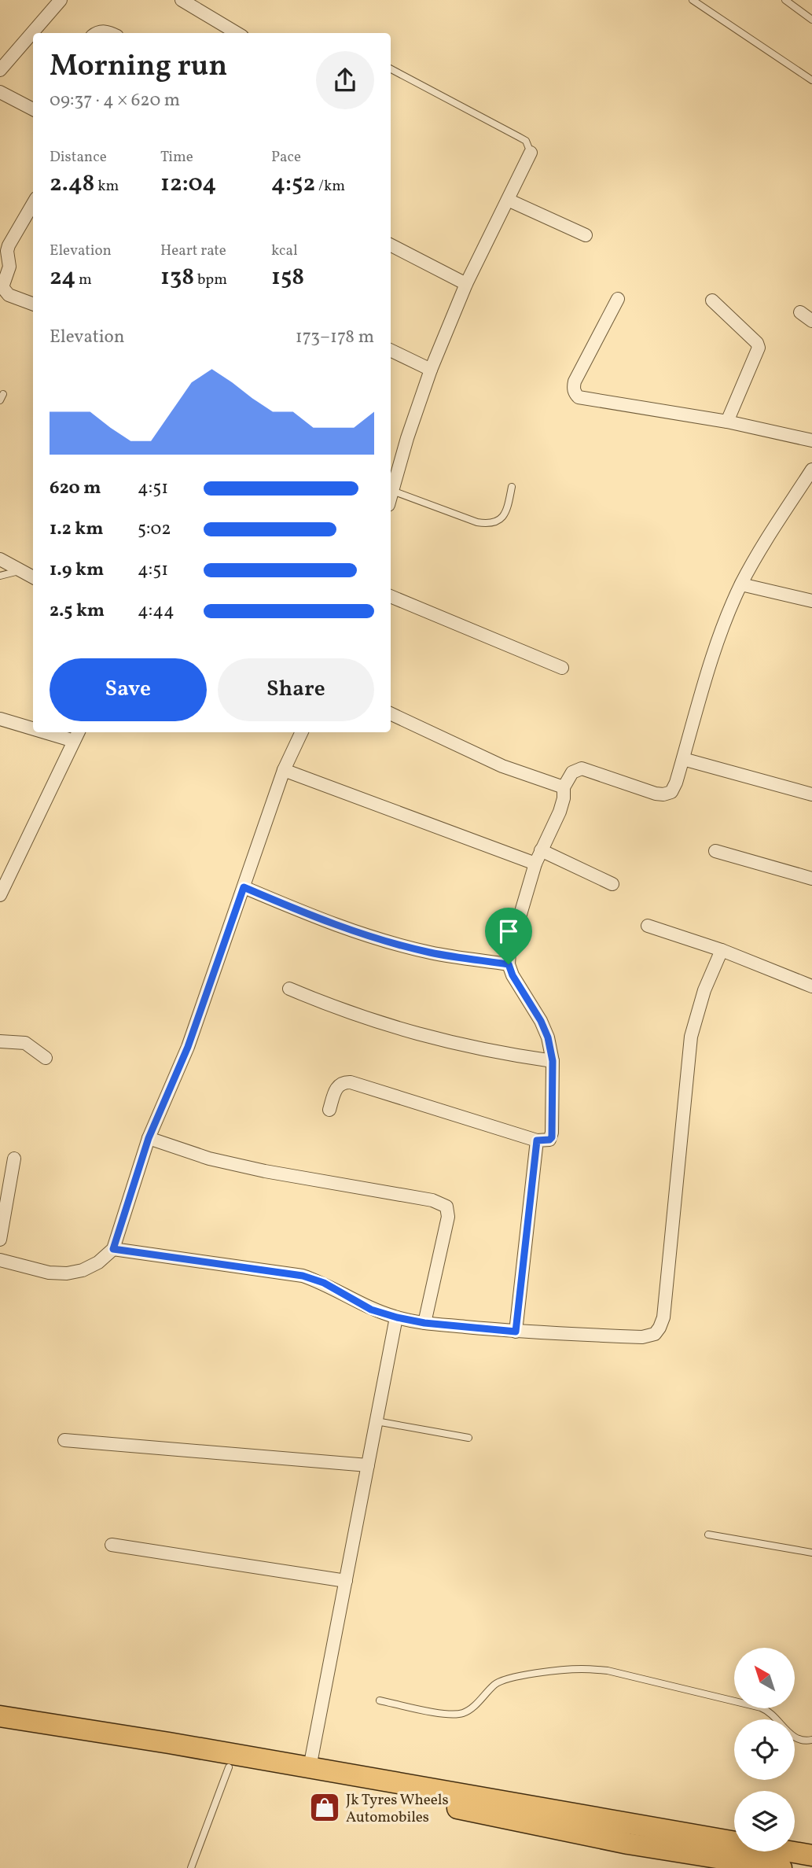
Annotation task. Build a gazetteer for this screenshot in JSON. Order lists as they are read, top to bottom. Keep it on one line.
{"places":{"shop":["Jk Tyres Wheels Automobiles"]},"north":"top left","page":{"heading":["Morning run","09:37 · 4 × 620 m"],"stats":[["Distance","2.48 km"],["Time","12:04"],["Pace","4:52 /km"],["Elevation","24 m"],["Heart rate","138 bpm"],["kcal","158"]],"chart":["Elevation","173–178 m"],"list":[{"name":"620 m","note":"4:51"},{"name":"1.2 km","note":"5:02"},{"name":"1.9 km","note":"4:51"},{"name":"2.5 km","note":"4:44"}],"buttons":["Save","Share"]}}
